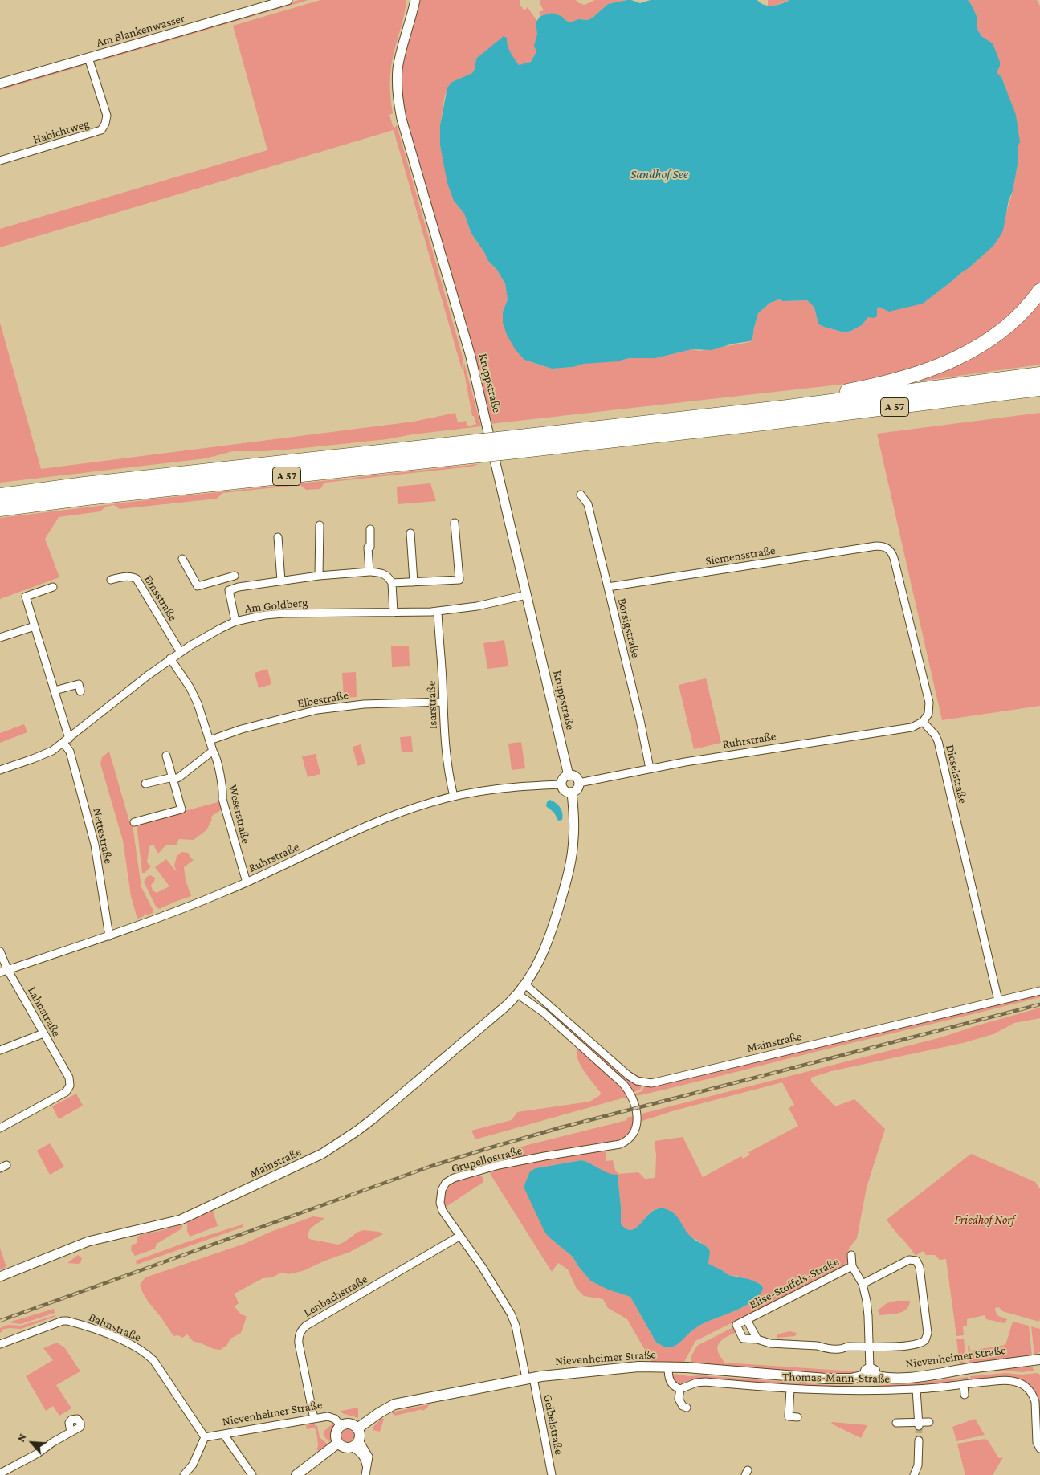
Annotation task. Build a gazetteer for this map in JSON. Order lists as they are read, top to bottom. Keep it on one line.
{"streets":{"highway":["A 57"],"main road":["Nievenheimer Straße"],"street":["Am Blankenwasser","Habichtweg","Kruppstraße","Siemensstraße","Emsstraße","Am Goldberg","Borsigstraße","Elbestraße","Isarstraße","Ruhrstraße","Dieselstraße","Weserstraße","Nettestraße","Lahnstraße","Mainstraße","Grupellostraße","Elise-Stoffels-Straße","Lenbachstraße","Bahnstraße","Thomas-Mann-Straße","Geibelstraße"]},"crossings":[["Am Blankenwasser","Habichtweg"],["Kruppstraße","Am Goldberg"],["Kruppstraße","Ruhrstraße"],["Siemensstraße","Borsigstraße"],["Siemensstraße","Ruhrstraße"],["Siemensstraße","Dieselstraße"],["Emsstraße","Am Goldberg"],["Am Goldberg","Isarstraße"],["Am Goldberg","Weserstraße"],["Am Goldberg","Nettestraße"],["Borsigstraße","Ruhrstraße"],["Elbestraße","Isarstraße"],["Elbestraße","Weserstraße"],["Isarstraße","Ruhrstraße"],["Ruhrstraße","Dieselstraße"],["Ruhrstraße","Weserstraße"],["Ruhrstraße","Nettestraße"],["Ruhrstraße","Lahnstraße"],["Dieselstraße","Mainstraße"],["Grupellostraße","Lenbachstraße"],["Grupellostraße","Nievenheimer Straße"],["Grupellostraße","Geibelstraße"],["Elise-Stoffels-Straße","Nievenheimer Straße"],["Lenbachstraße","Nievenheimer Straße"],["Bahnstraße","Nievenheimer Straße"],["Nievenheimer Straße","Geibelstraße"]],"water":["Sandhof See"],"parks":["Friedhof Norf"],"north":"top left"}
